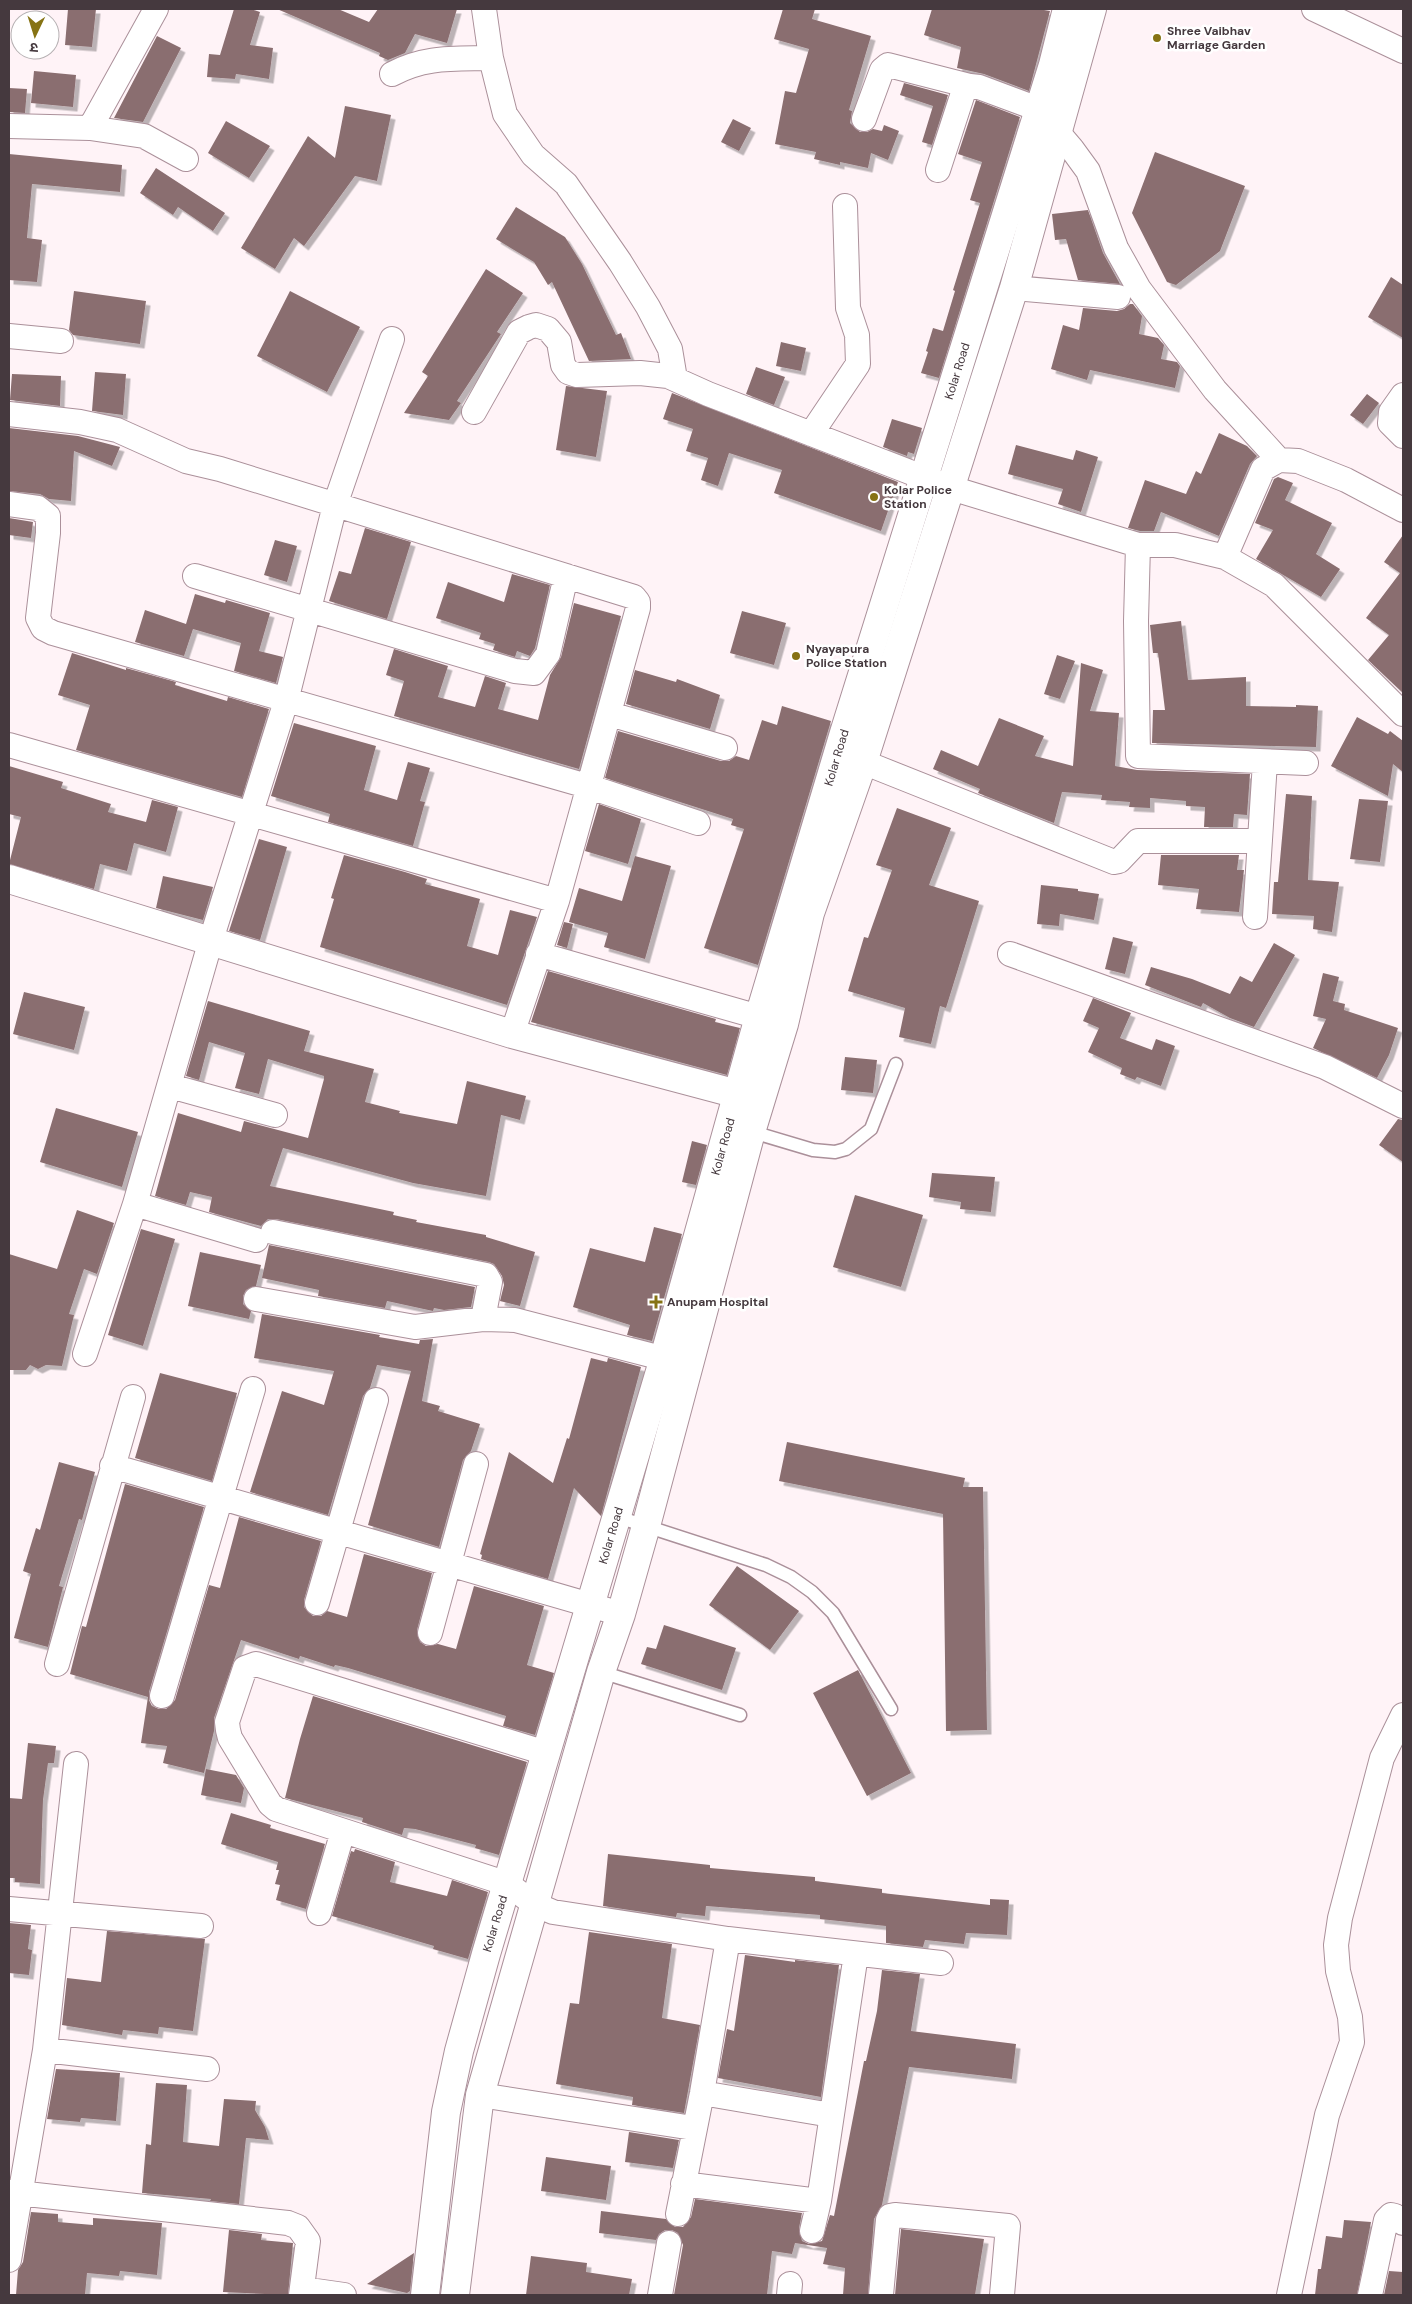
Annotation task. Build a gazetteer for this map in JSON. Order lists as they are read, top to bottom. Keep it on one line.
{"streets":{"main road":["Kolar Road"]},"places":{"other":["Shree Vaibhav Marriage Garden","Kolar Police Station","Nyayapura Police Station"],"health":["Anupam Hospital"]},"north":"bottom"}
